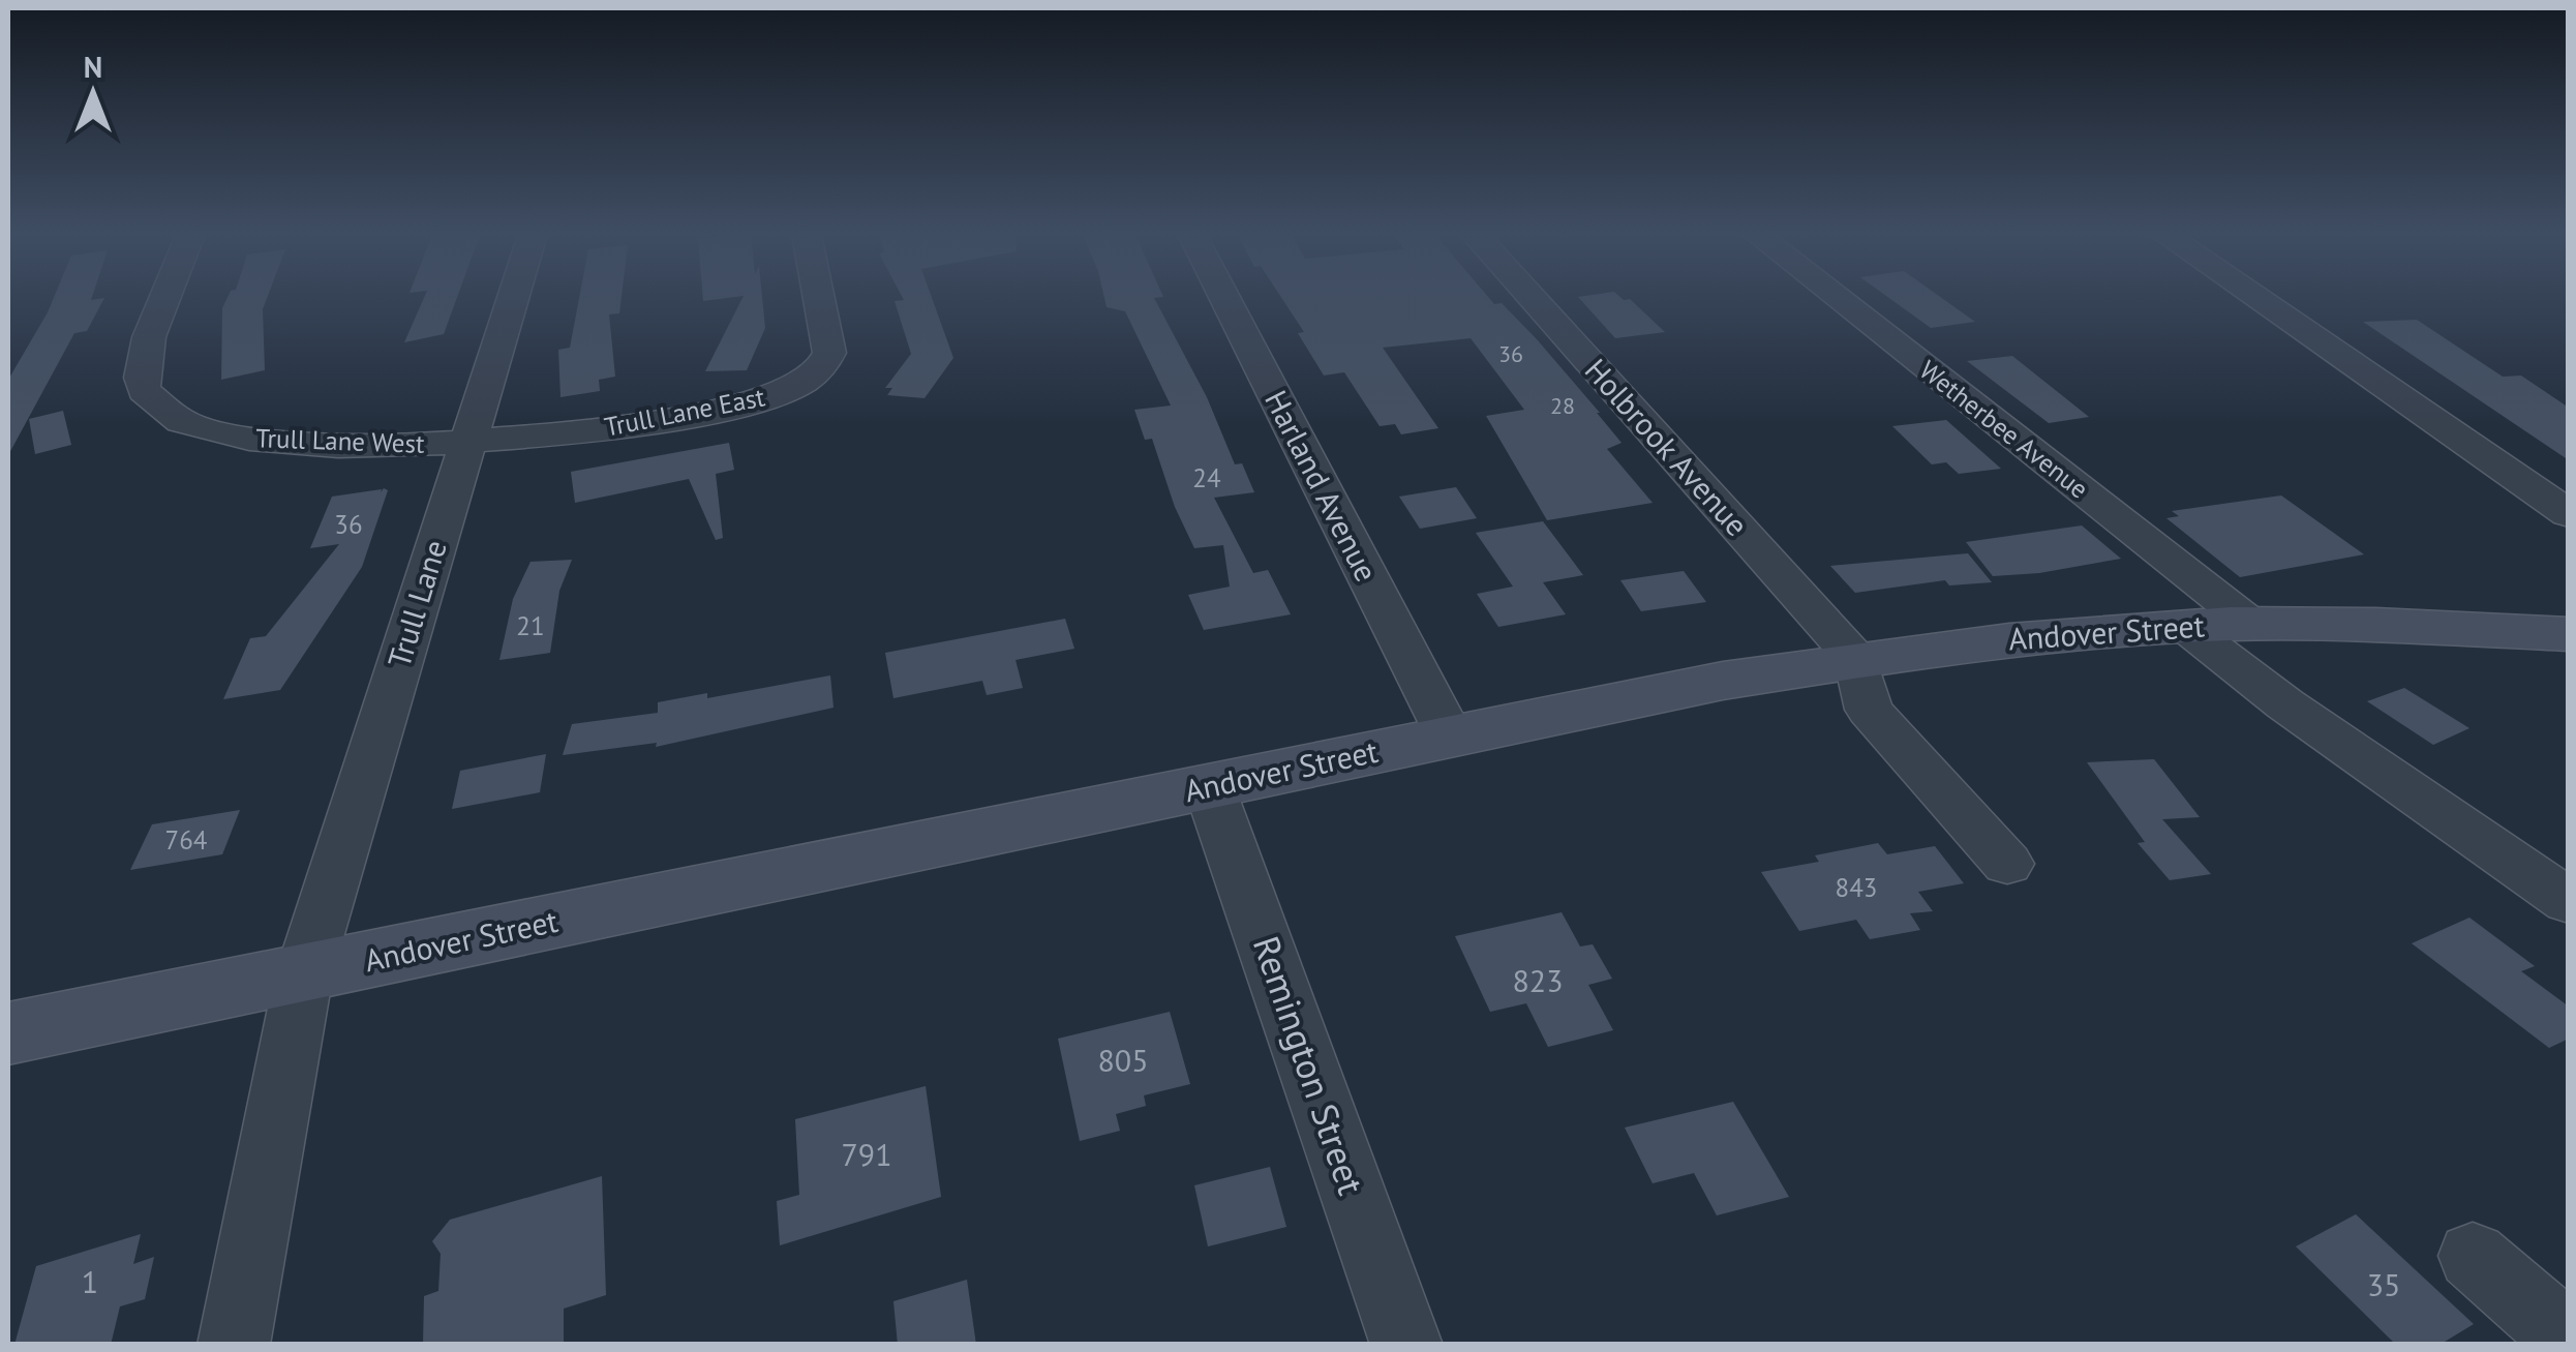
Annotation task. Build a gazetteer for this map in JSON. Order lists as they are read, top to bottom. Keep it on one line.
{"streets":{"main road":["Andover Street"],"street":["Trull Lane East","Wetherbee Avenue","Trull Lane West","Holbrook Avenue","Harland Avenue","Trull Lane","Remington Street"]},"crossings":[["Trull Lane East","Trull Lane West"],["Trull Lane East","Trull Lane"],["Wetherbee Avenue","Andover Street"],["Trull Lane West","Trull Lane"],["Holbrook Avenue","Andover Street"],["Harland Avenue","Andover Street"],["Trull Lane","Andover Street"],["Andover Street","Remington Street"]],"house_numbers":["36","28","24","36","21","764","843","823","805","791","1","35"],"north":"top"}
